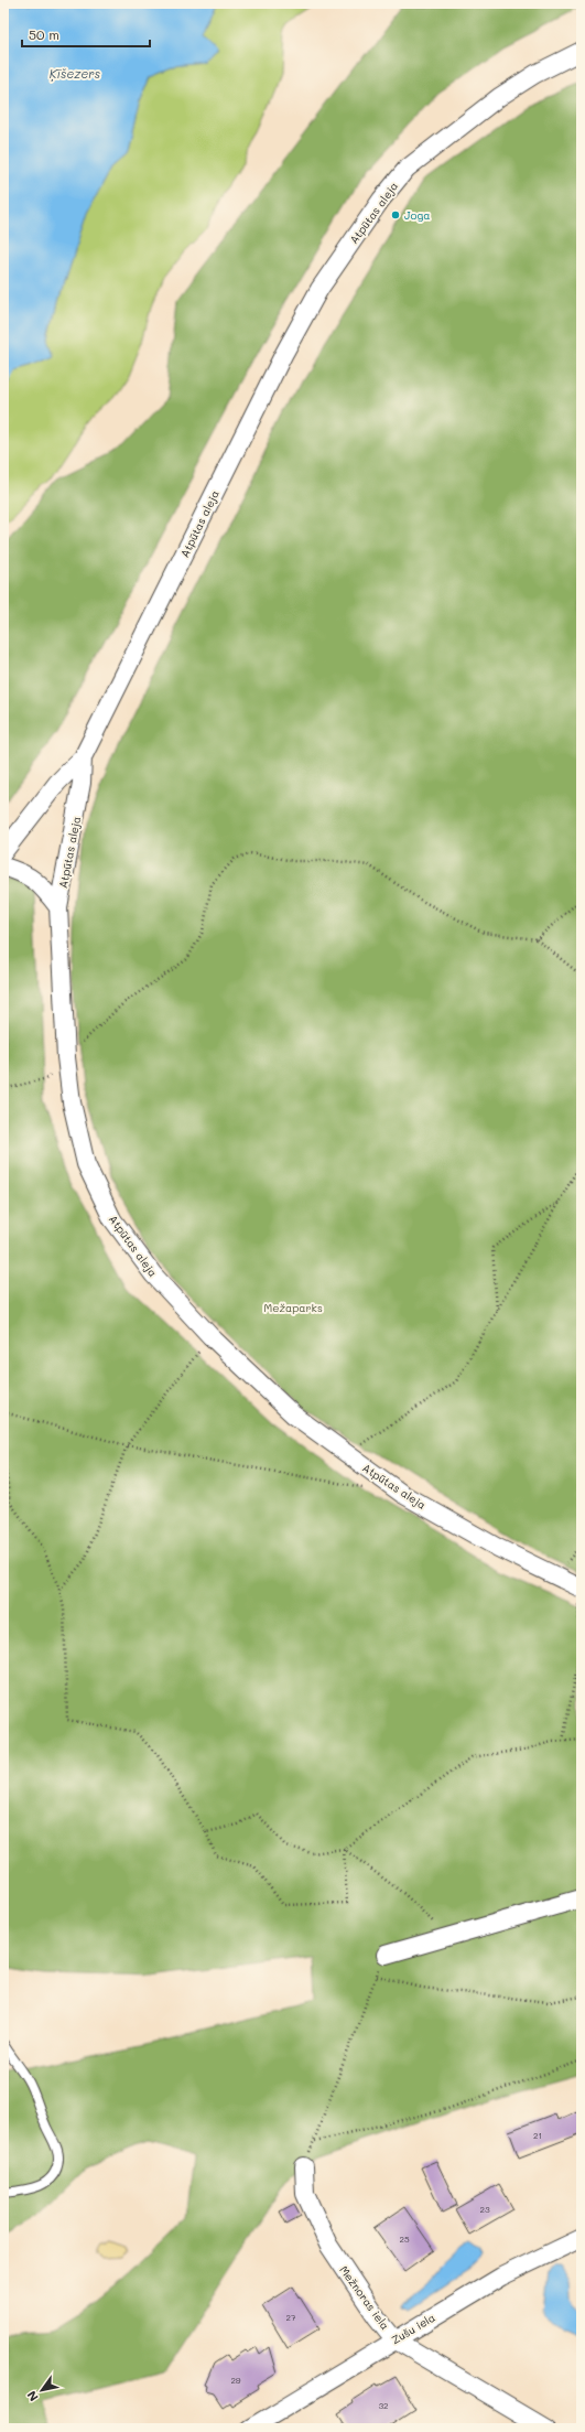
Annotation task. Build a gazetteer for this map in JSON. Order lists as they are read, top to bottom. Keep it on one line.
{"streets":{"street":["Atpūtas aleja","Mežnoras iela","Zušu iela"]},"crossings":[["Mežnoras iela","Zušu iela"]],"water":["Ķīšezers"],"parks":["Mežaparks"],"places":["Joga"],"house_numbers":["21","23","25","27","29","32"],"scale_bar":"50 m","north":"bottom left"}
